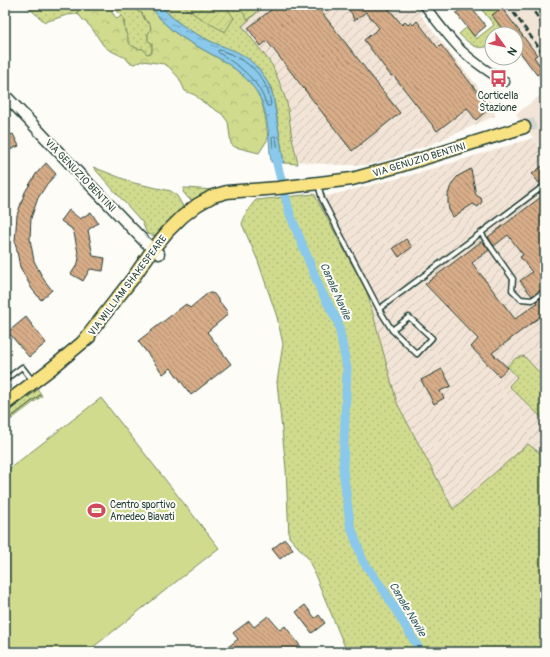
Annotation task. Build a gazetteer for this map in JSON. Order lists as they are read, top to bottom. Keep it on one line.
{"streets":{"main road":["VIA GENUZIO BENTINI","VIA WILLIAM SHAKESPEARE"]},"crossings":[["VIA GENUZIO BENTINI","VIA WILLIAM SHAKESPEARE"]],"water":["Canale Navile"],"places":{"bus stop":["Corticella Stazione"],"sports":["Centro sportivo Amedeo Biavati"]},"north":"bottom right"}
